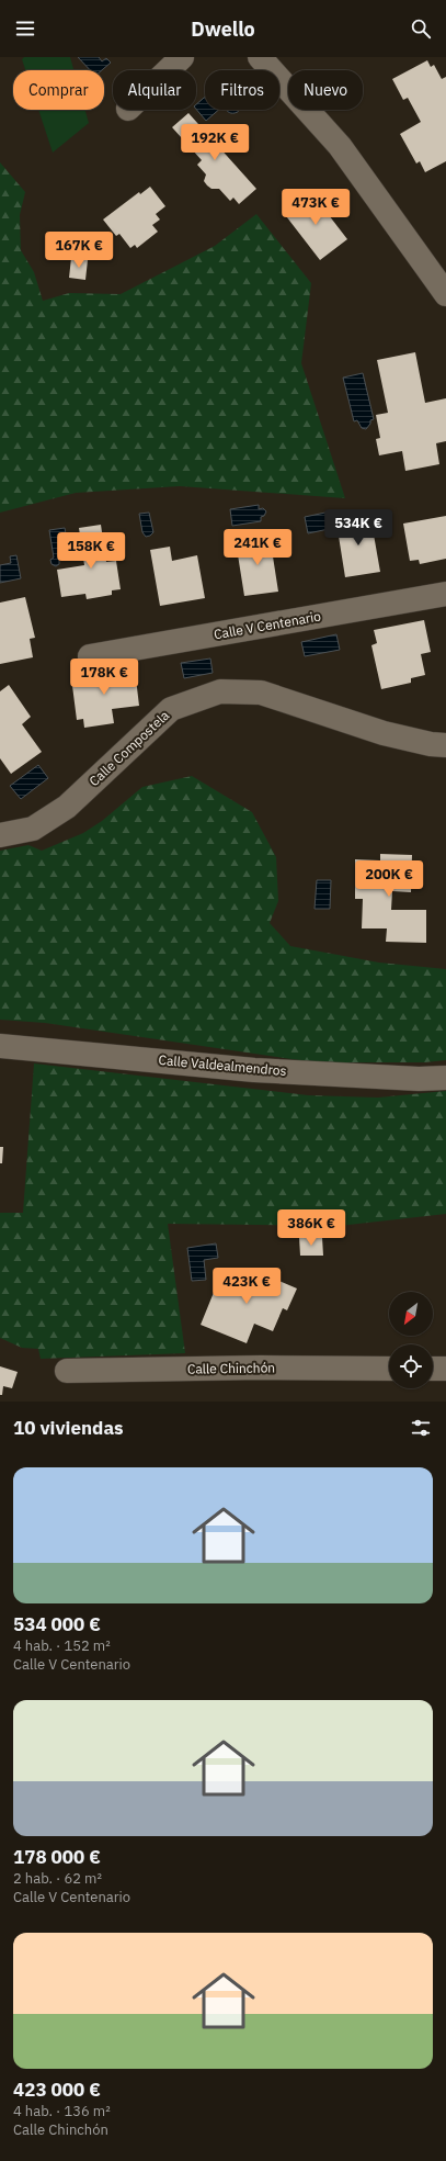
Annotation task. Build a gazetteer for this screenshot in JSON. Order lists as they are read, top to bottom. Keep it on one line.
{"streets":{"street":["Calle V Centenario","Calle Compostela","Calle Valdealmendros","Calle Chinchón"]},"north":"bottom left","page":{"header":"Dwello","chip":["Comprar","Alquilar","Filtros","Nuevo"],"price":["192K €","473K €","167K €","534K €","241K €","158K €","178K €","200K €","386K €","423K €"],"heading":"10 viviendas","list":[{"name":"534 000 €","note":"4 hab. · 152 m² · Calle V Centenario"},{"name":"178 000 €","note":"2 hab. · 62 m² · Calle V Centenario"},{"name":"423 000 €","note":"4 hab. · 136 m² · Calle Chinchón"}]}}
